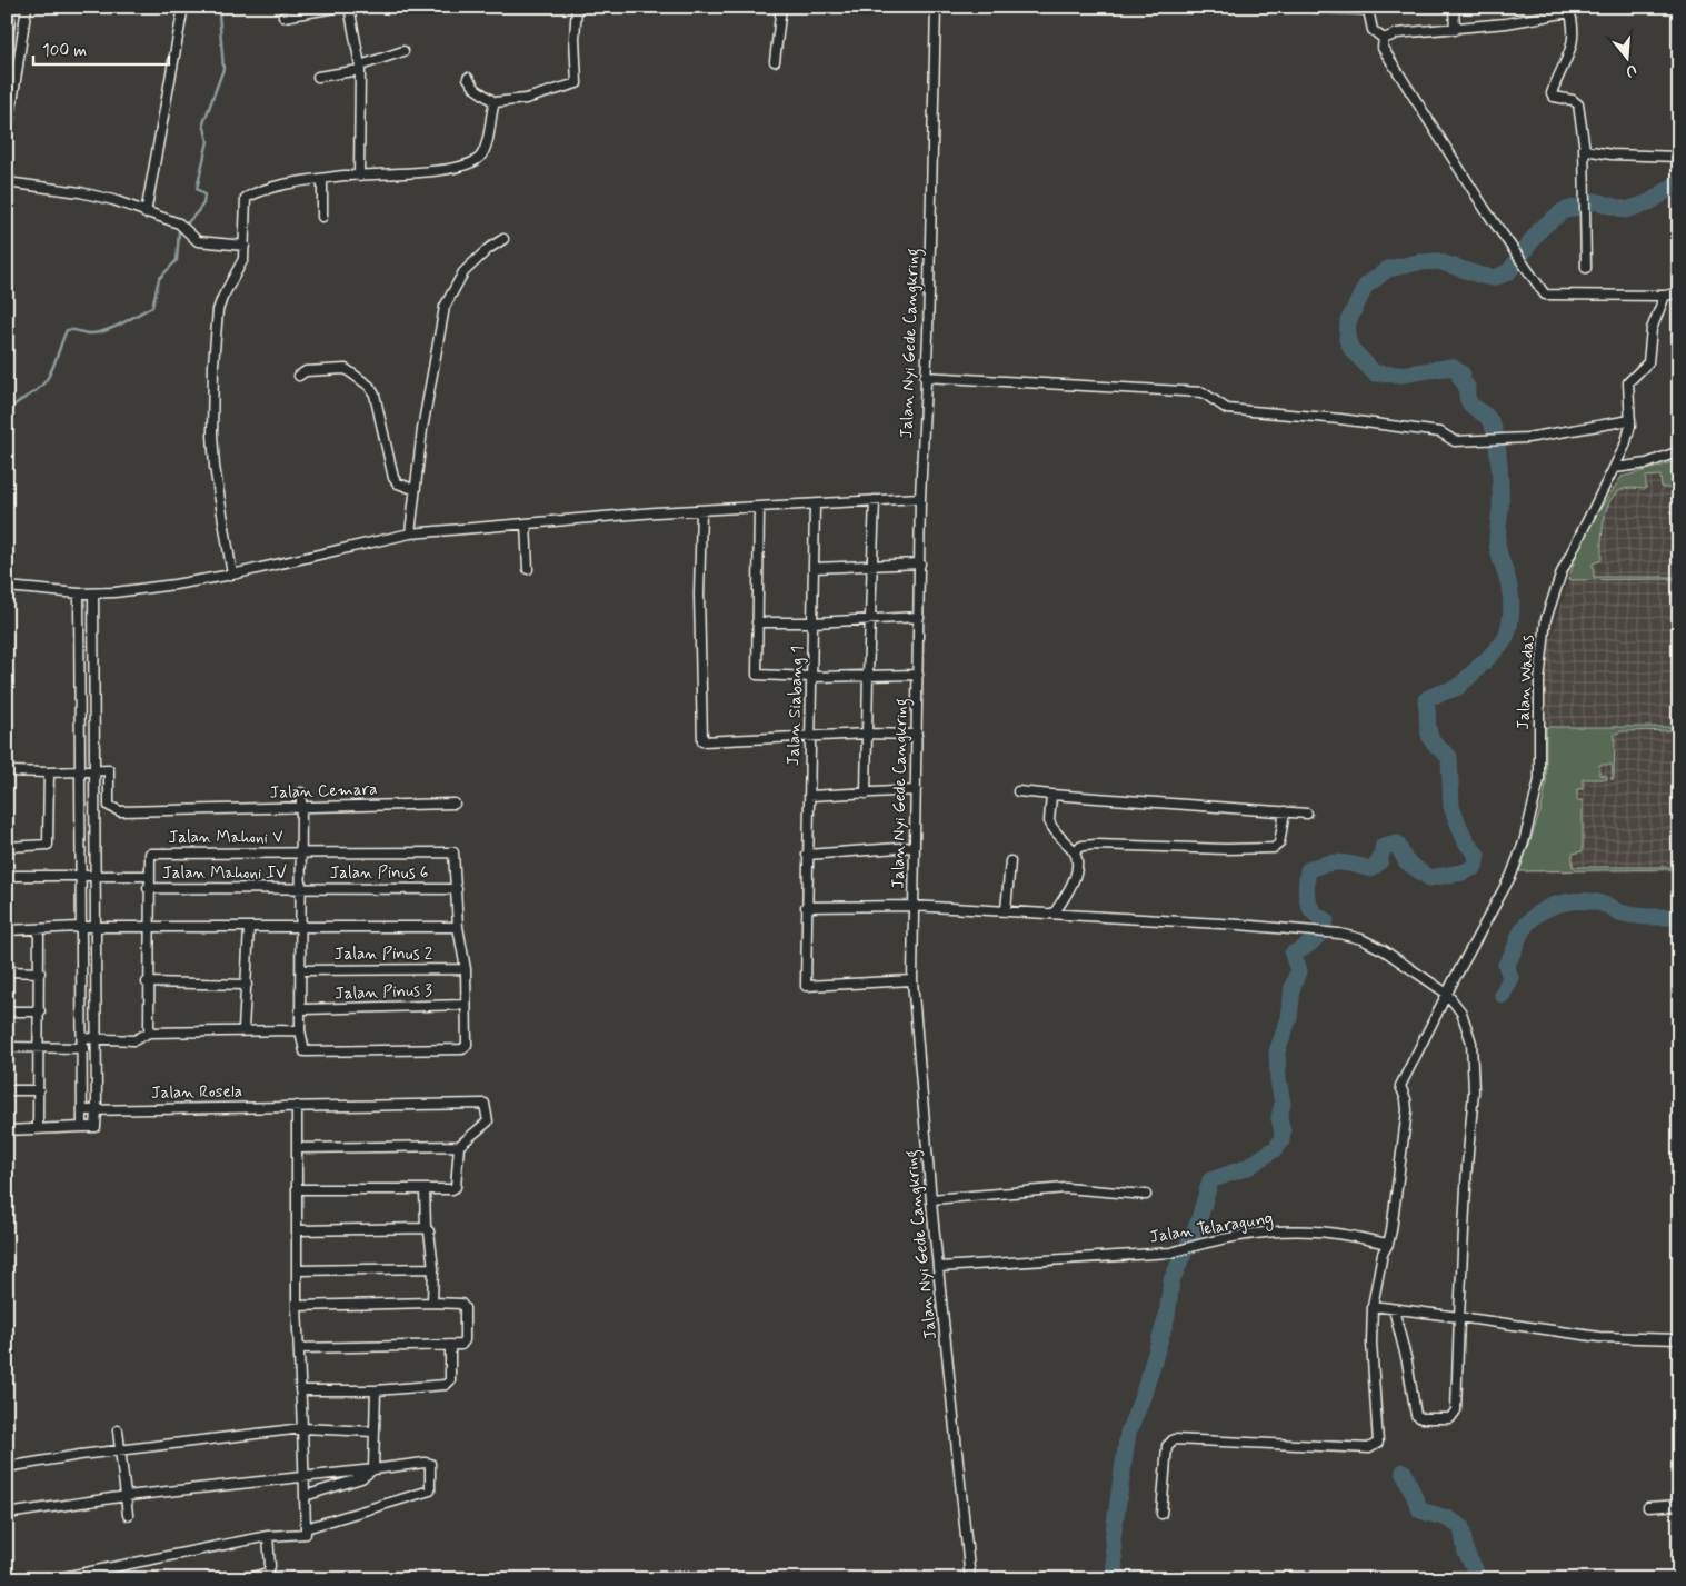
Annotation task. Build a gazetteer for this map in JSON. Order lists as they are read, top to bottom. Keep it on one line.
{"streets":{"street":["Jalan Nyi Gede Cangkring","Jalan Wadas","Jalan Siabang 1","Jalan Cemara","Jalan Mahoni V","Jalan Mahoni IV","Jalan Pinus 6","Jalan Pinus 2","Jalan Pinus 3","Jalan Rosela","Jalan Telaragung"]},"crossings":[["Jalan Nyi Gede Cangkring","Jalan Siabang 1"],["Jalan Nyi Gede Cangkring","Jalan Telaragung"],["Jalan Wadas","Jalan Telaragung"],["Jalan Mahoni V","Jalan Pinus 6"],["Jalan Mahoni IV","Jalan Pinus 6"]],"scale_bar":"100 m","north":"bottom"}
